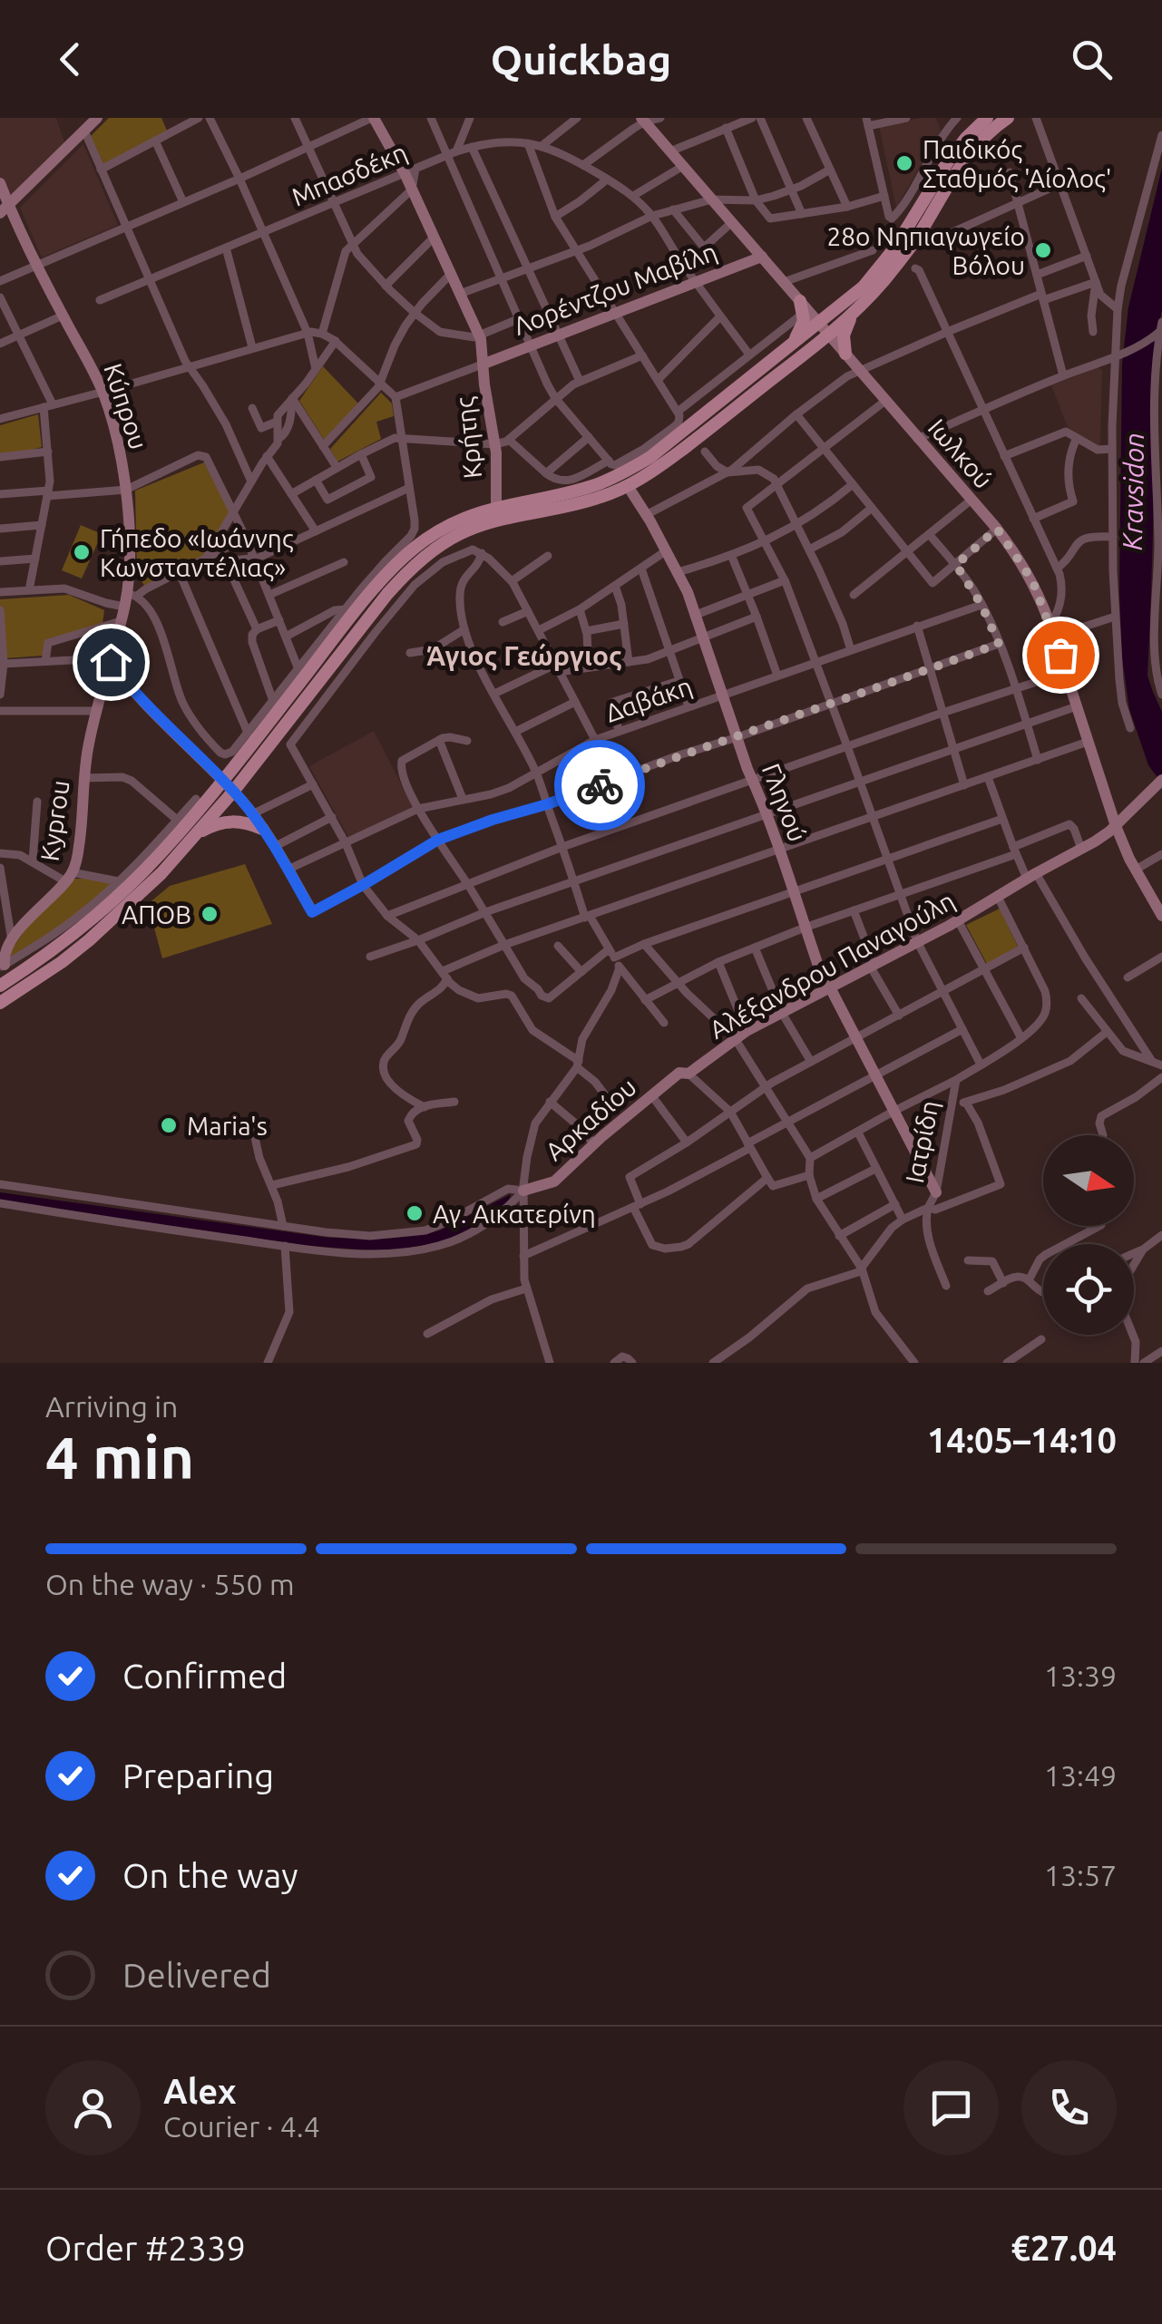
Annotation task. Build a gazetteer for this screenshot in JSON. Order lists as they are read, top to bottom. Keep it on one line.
{"streets":{"street":["Μπασδέκη","Λορέντζου Μαβίλη","Κύπρου","Κρήτης","Ιωλκού","Δαβάκη","Γληνού","Kyprou","Αλέξανδρου Παναγούλη","Αρκαδίου","Ιατρίδη"]},"crossings":[["Μπασδέκη","Λορέντζου Μαβίλη"],["Μπασδέκη","Κρήτης"],["Λορέντζου Μαβίλη","Κρήτης"],["Λορέντζου Μαβίλη","Ιωλκού"],["Κύπρου","Kyprou"],["Δαβάκη","Γληνού"],["Γληνού","Αλέξανδρου Παναγούλη"],["Γληνού","Ιατρίδη"],["Αλέξανδρου Παναγούλη","Αρκαδίου"],["Αλέξανδρου Παναγούλη","Ιατρίδη"]],"districts":["Άγιος Γεώργιος"],"water":["Kravsidon"],"places":["Παιδικός Σταθμός 'Αίολος'","28ο Νηπιαγωγείο Βόλου","Γήπεδο «Ιωάννης Κωνσταντέλιας»","ΑΠΟΒ","Maria's","Αγ. Αικατερίνη"],"north":"right","page":{"header":"Quickbag","heading":["4 min","Arriving in","14:05–14:10"],"panel":["Alex","Courier · 4.4","Order #2339","€27.04"],"bar":"On the way · 550 m","list":[["Confirmed","13:39"],["Preparing","13:49"],["On the way","13:57"],"Delivered"]}}
